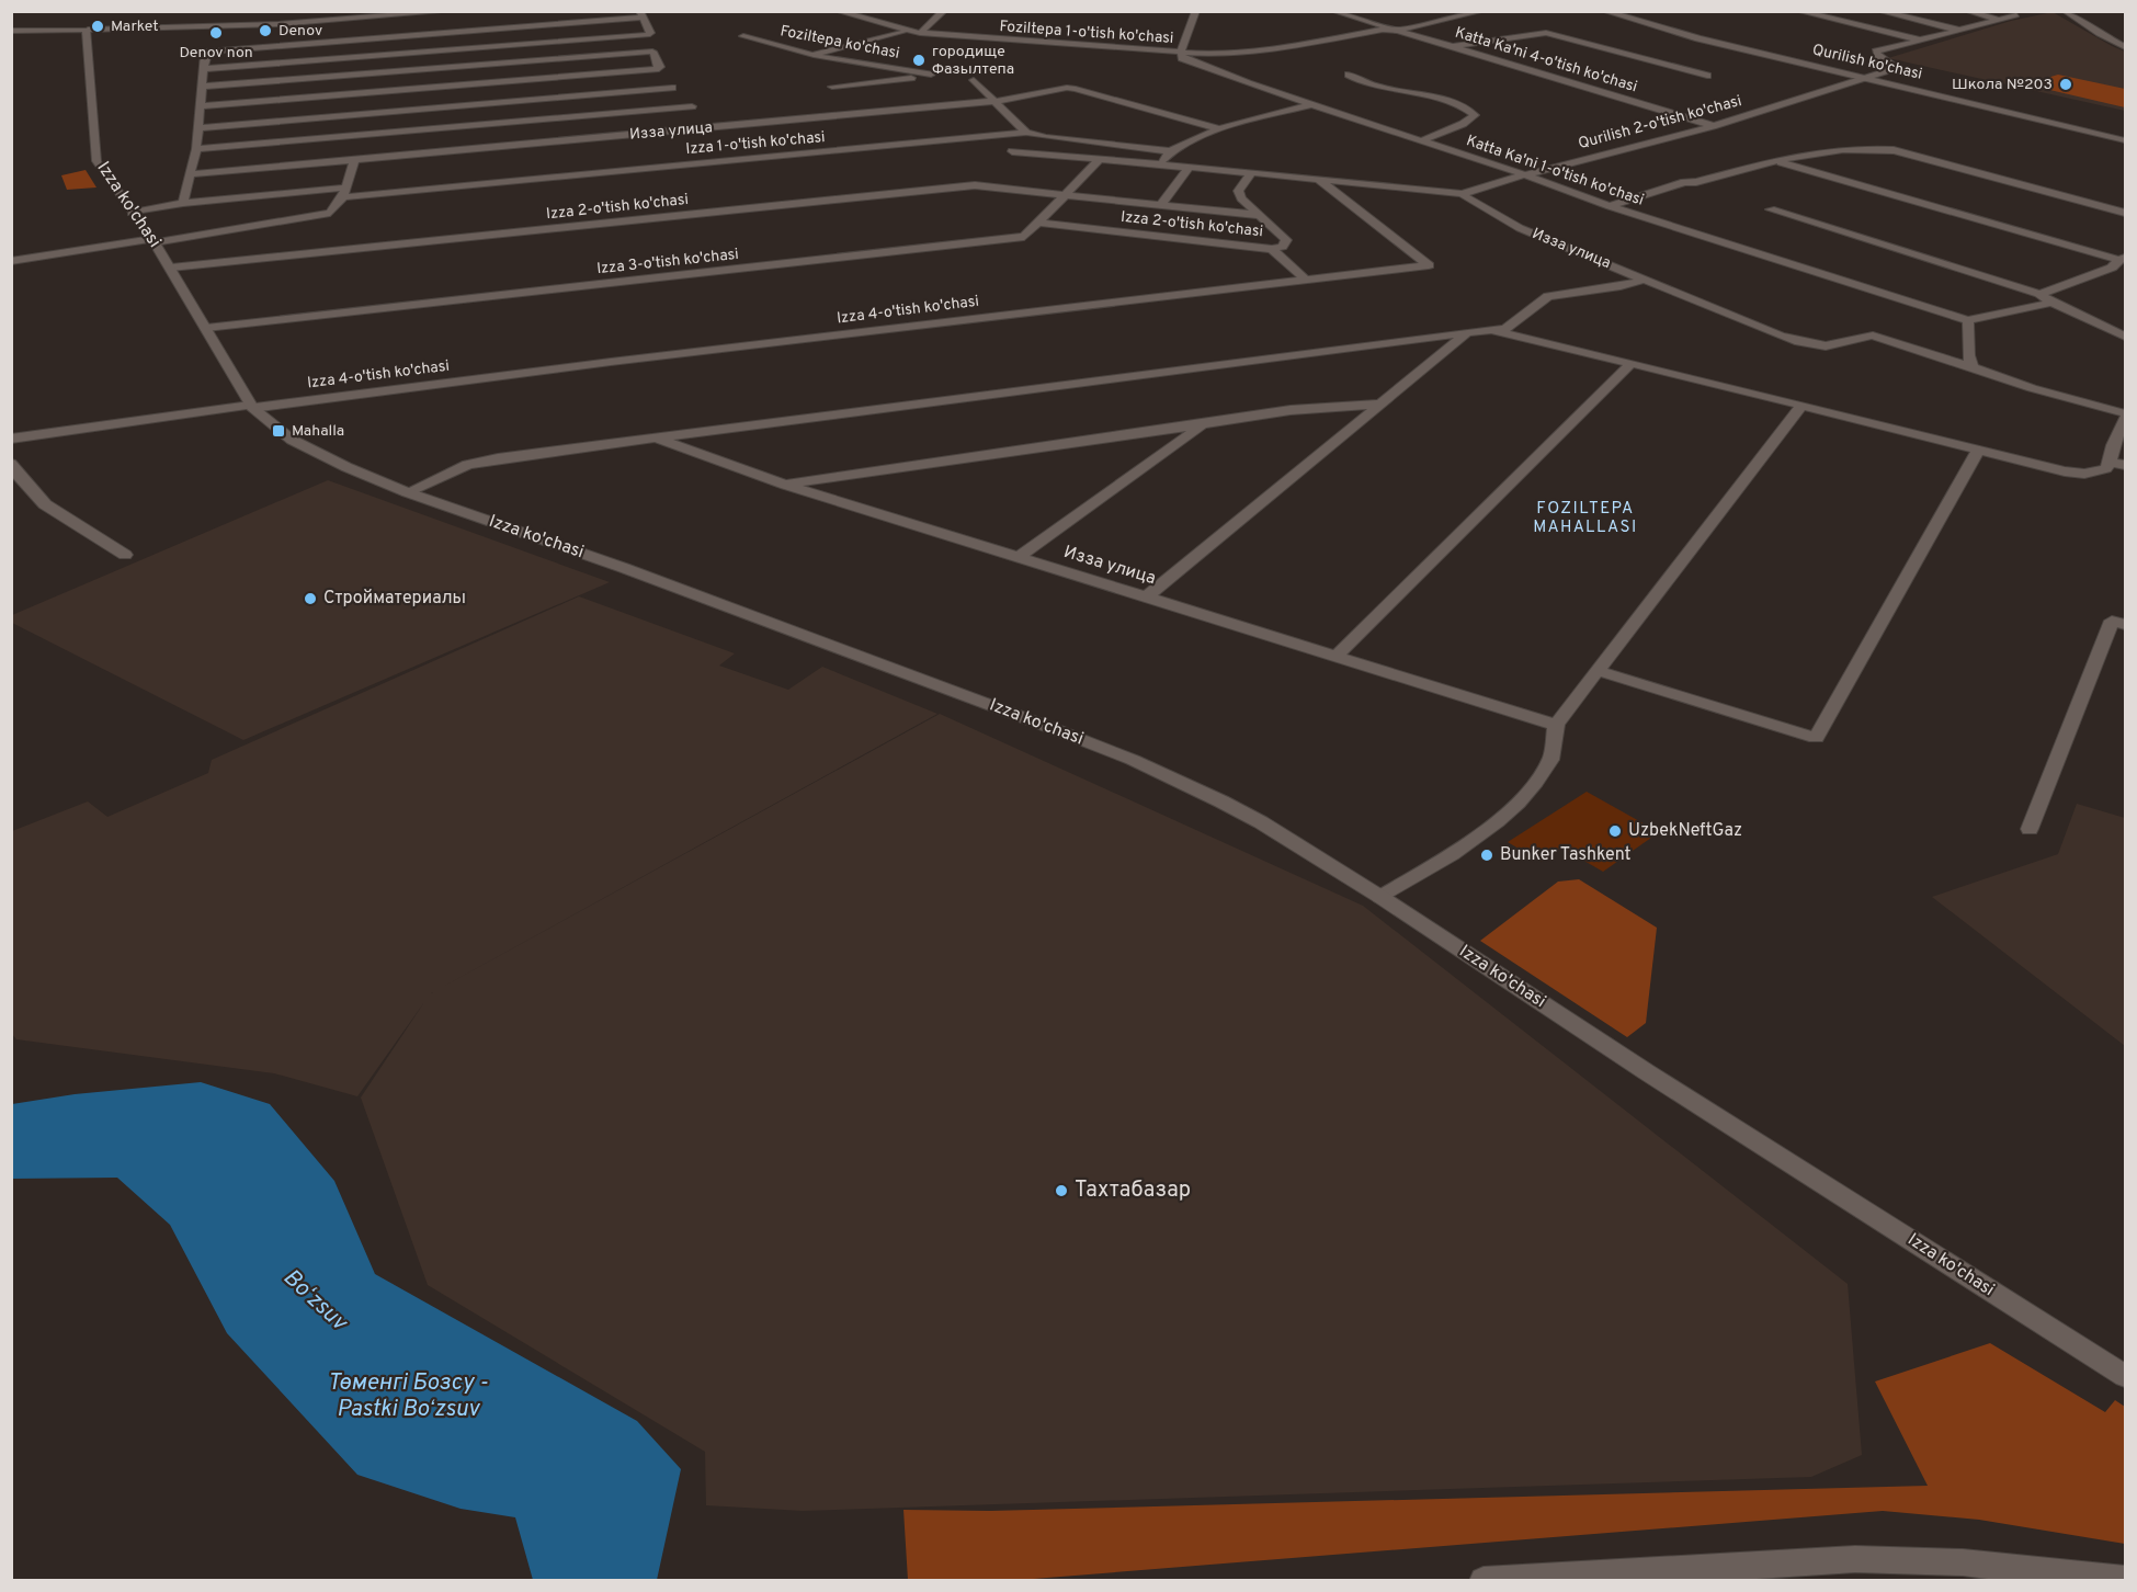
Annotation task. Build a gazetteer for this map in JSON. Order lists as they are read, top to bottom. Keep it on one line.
{"streets":{"street":["Foziltepa 1-o'tish ko'chasi","Foziltepa ko'chasi","Katta Ka'ni 4-o'tish ko'chasi","Qurilish ko'chasi","Qurilish 2-o'tish ko'chasi","Изза улица","Izza 1-o'tish ko'chasi","Katta Ka'ni 1-o'tish ko'chasi","Izza ko'chasi","Izza 2-o'tish ko'chasi","Izza 3-o'tish ko'chasi","Izza 4-o'tish ko'chasi"]},"crossings":[["Foziltepa 1-o'tish ko'chasi","Katta Ka'ni 4-o'tish ko'chasi"],["Foziltepa 1-o'tish ko'chasi","Katta Ka'ni 1-o'tish ko'chasi"],["Katta Ka'ni 4-o'tish ko'chasi","Qurilish 2-o'tish ko'chasi"],["Qurilish ko'chasi","Qurilish 2-o'tish ko'chasi"],["Qurilish 2-o'tish ko'chasi","Изза улица"],["Qurilish 2-o'tish ko'chasi","Katta Ka'ni 1-o'tish ko'chasi"],["Изза улица","Izza ko'chasi"],["Изза улица","Izza 2-o'tish ko'chasi"],["Изза улица","Izza 3-o'tish ko'chasi"],["Изза улица","Izza 4-o'tish ko'chasi"],["Izza 1-o'tish ko'chasi","Izza ko'chasi"],["Izza ko'chasi","Izza 2-o'tish ko'chasi"],["Izza ko'chasi","Izza 3-o'tish ko'chasi"],["Izza ko'chasi","Izza 4-o'tish ko'chasi"],["Izza 2-o'tish ko'chasi","Izza 3-o'tish ko'chasi"]],"districts":["FOZILTEPA MAHALLASI"],"water":["Boʻzsuv","Төменгі Бозсу - Pastki Boʻzsuv"],"places":{"other":["Market","Denov","Denov non","городище Фазылтепа","Школа №203","Стройматериалы","UzbekNeftGaz","Bunker Tashkent","Тахтабазар"],"transit":["Mahalla"]}}
